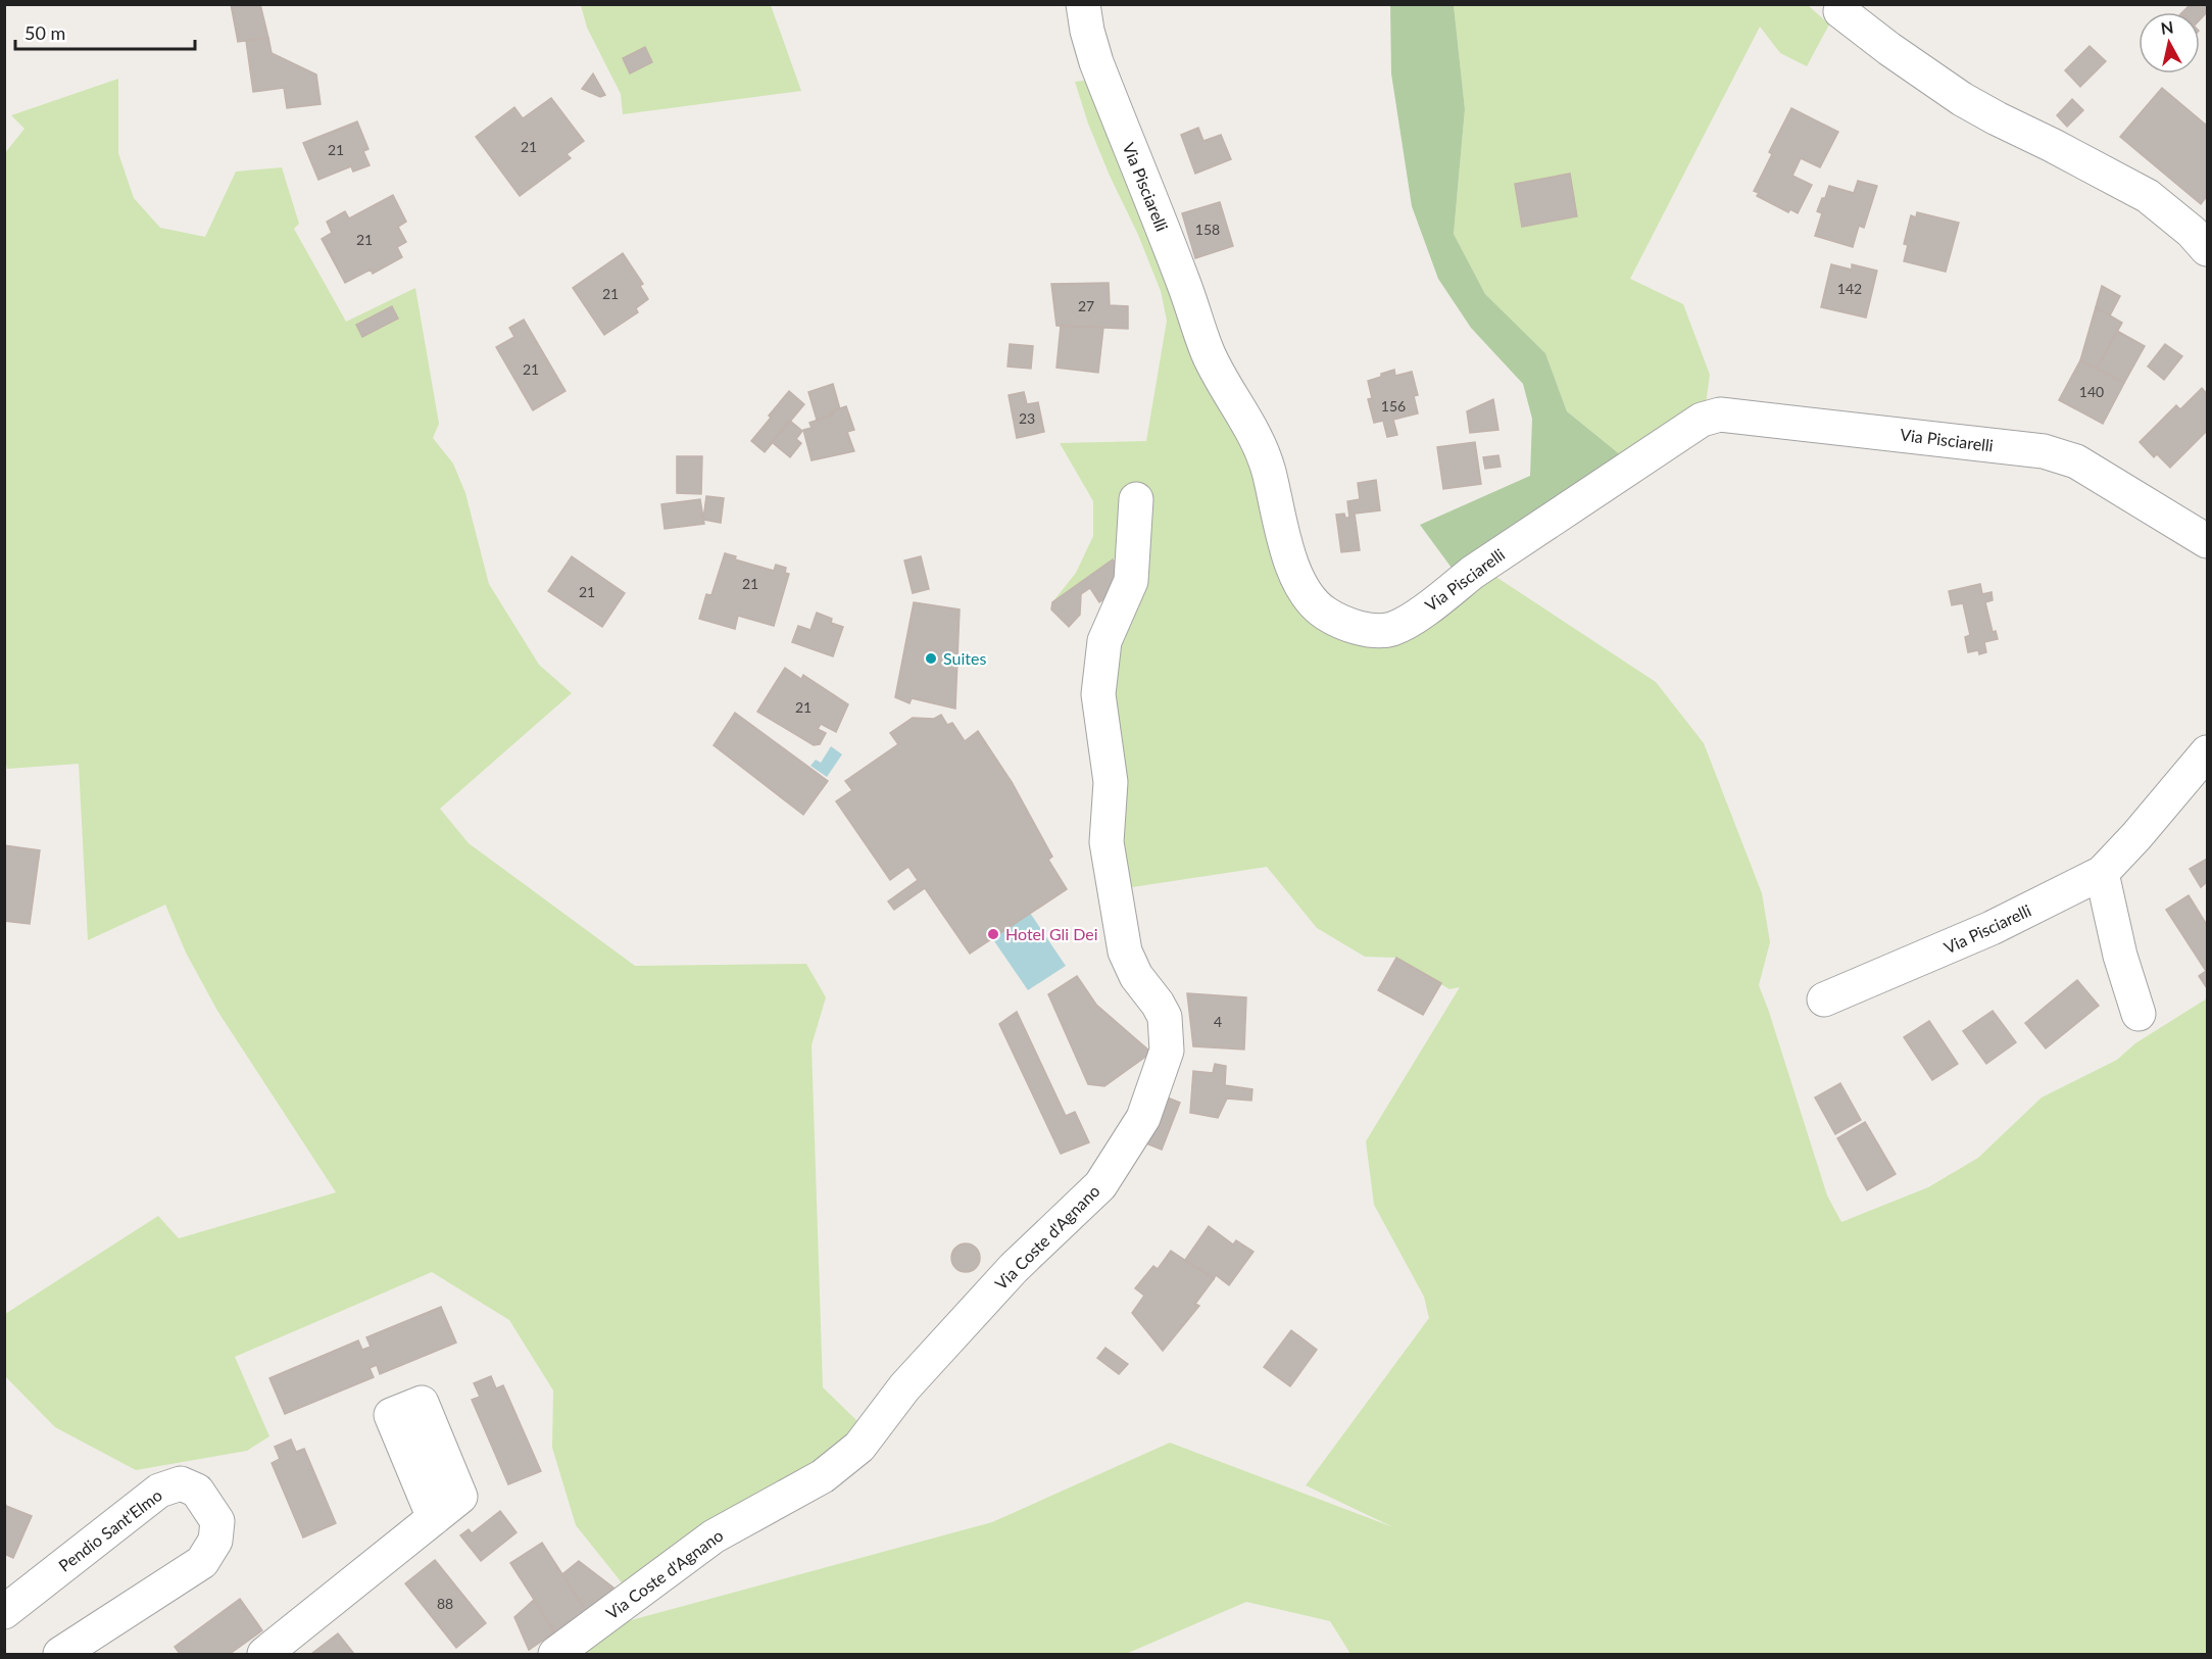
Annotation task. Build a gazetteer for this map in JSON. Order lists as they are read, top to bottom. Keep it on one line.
{"streets":{"street":["Via Pisciarelli","Via Coste d'Agnano","Pendio Sant'Elmo"]},"places":["Suites","Hotel Gli Dei"],"house_numbers":["21","21","158","21","142","21","27","21","140","156","23","21","21","21","4","88"],"scale_bar":"50 m","north":"top"}
